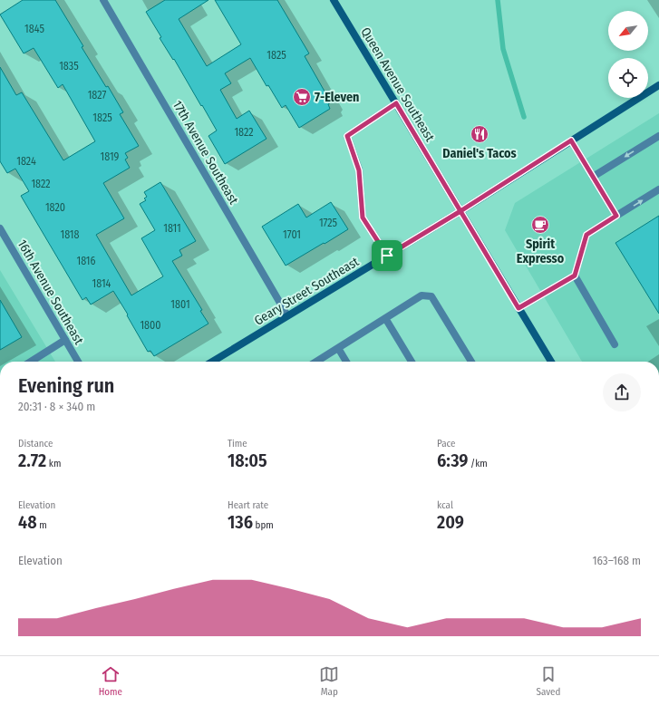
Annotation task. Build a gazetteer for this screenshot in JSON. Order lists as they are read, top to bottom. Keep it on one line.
{"streets":{"main road":["Queen Avenue Southeast","Geary Street Southeast"],"street":["17th Avenue Southeast","16th Avenue Southeast"]},"crossings":[["Queen Avenue Southeast","Geary Street Southeast"],["17th Avenue Southeast","Geary Street Southeast"]],"places":{"supermarket":["7-Eleven"],"restaurant":["Daniel's Tacos"],"cafe":["Spirit Expresso"]},"house_numbers":["1845","1825","1835","1827","1825","1822","1819","1824","1822","1820","1725","1811","1818","1701","1816","1814","1801","1800"],"north":"bottom left","page":{"heading":["Evening run","20:31 · 8 × 340 m"],"stats":[["Distance","2.72 km"],["Time","18:05"],["Pace","6:39 /km"],["Elevation","48 m"],["Heart rate","136 bpm"],["kcal","209"]],"chart":["Elevation","163–168 m"],"tabs":["Home","Map","Saved"]}}
